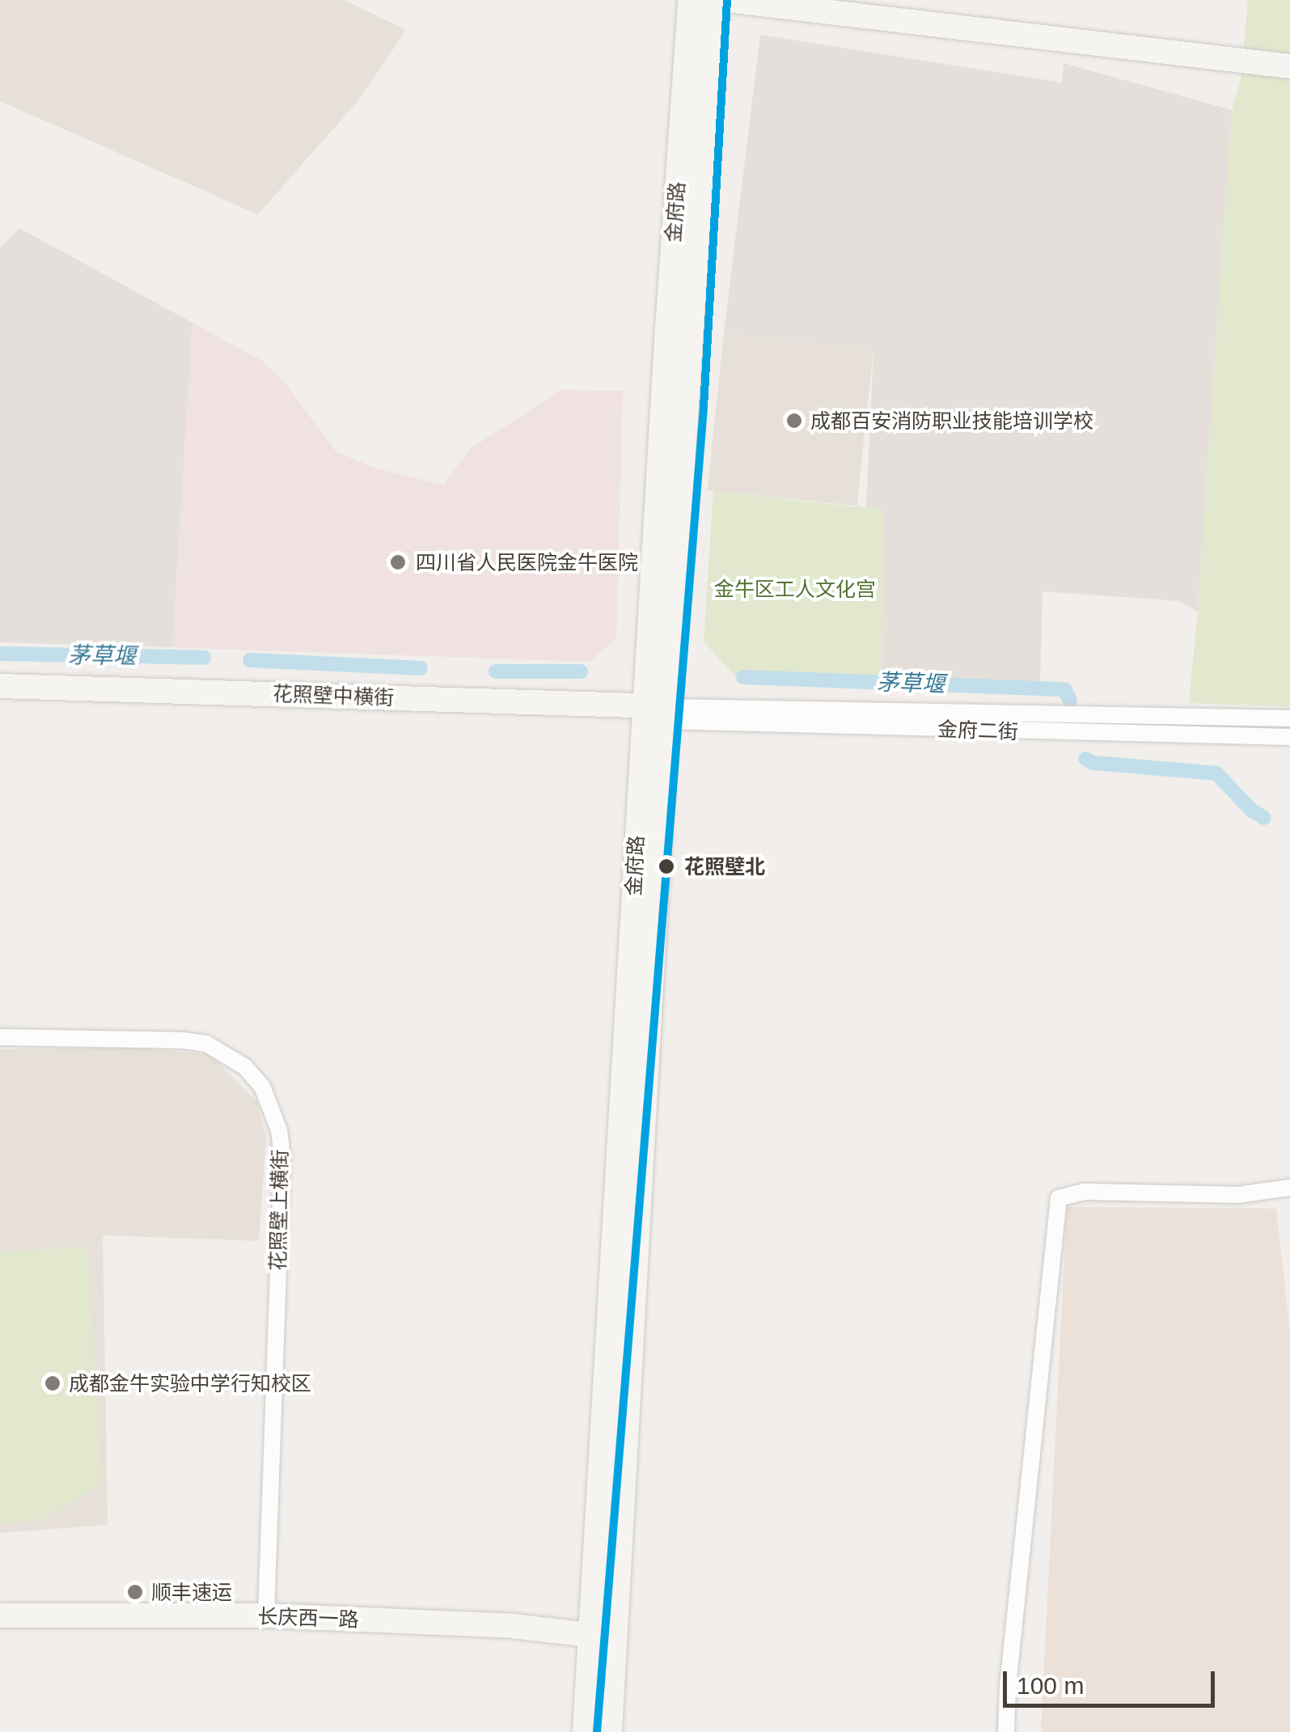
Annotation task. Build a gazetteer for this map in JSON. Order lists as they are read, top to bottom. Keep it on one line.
{"streets":{"street":["金府路","花照壁中横街","金府二街","花照壁上横街","长庆西一路"]},"crossings":[["金府路","花照壁中横街"],["金府路","金府二街"],["金府路","长庆西一路"],["花照壁中横街","金府二街"],["花照壁上横街","长庆西一路"]],"water":["茅草堰"],"parks":["金牛区工人文化宫"],"places":["成都百安消防职业技能培训学校","四川省人民医院金牛医院","花照壁北","成都金牛实验中学行知校区","顺丰速运"],"scale_bar":"100 m"}
